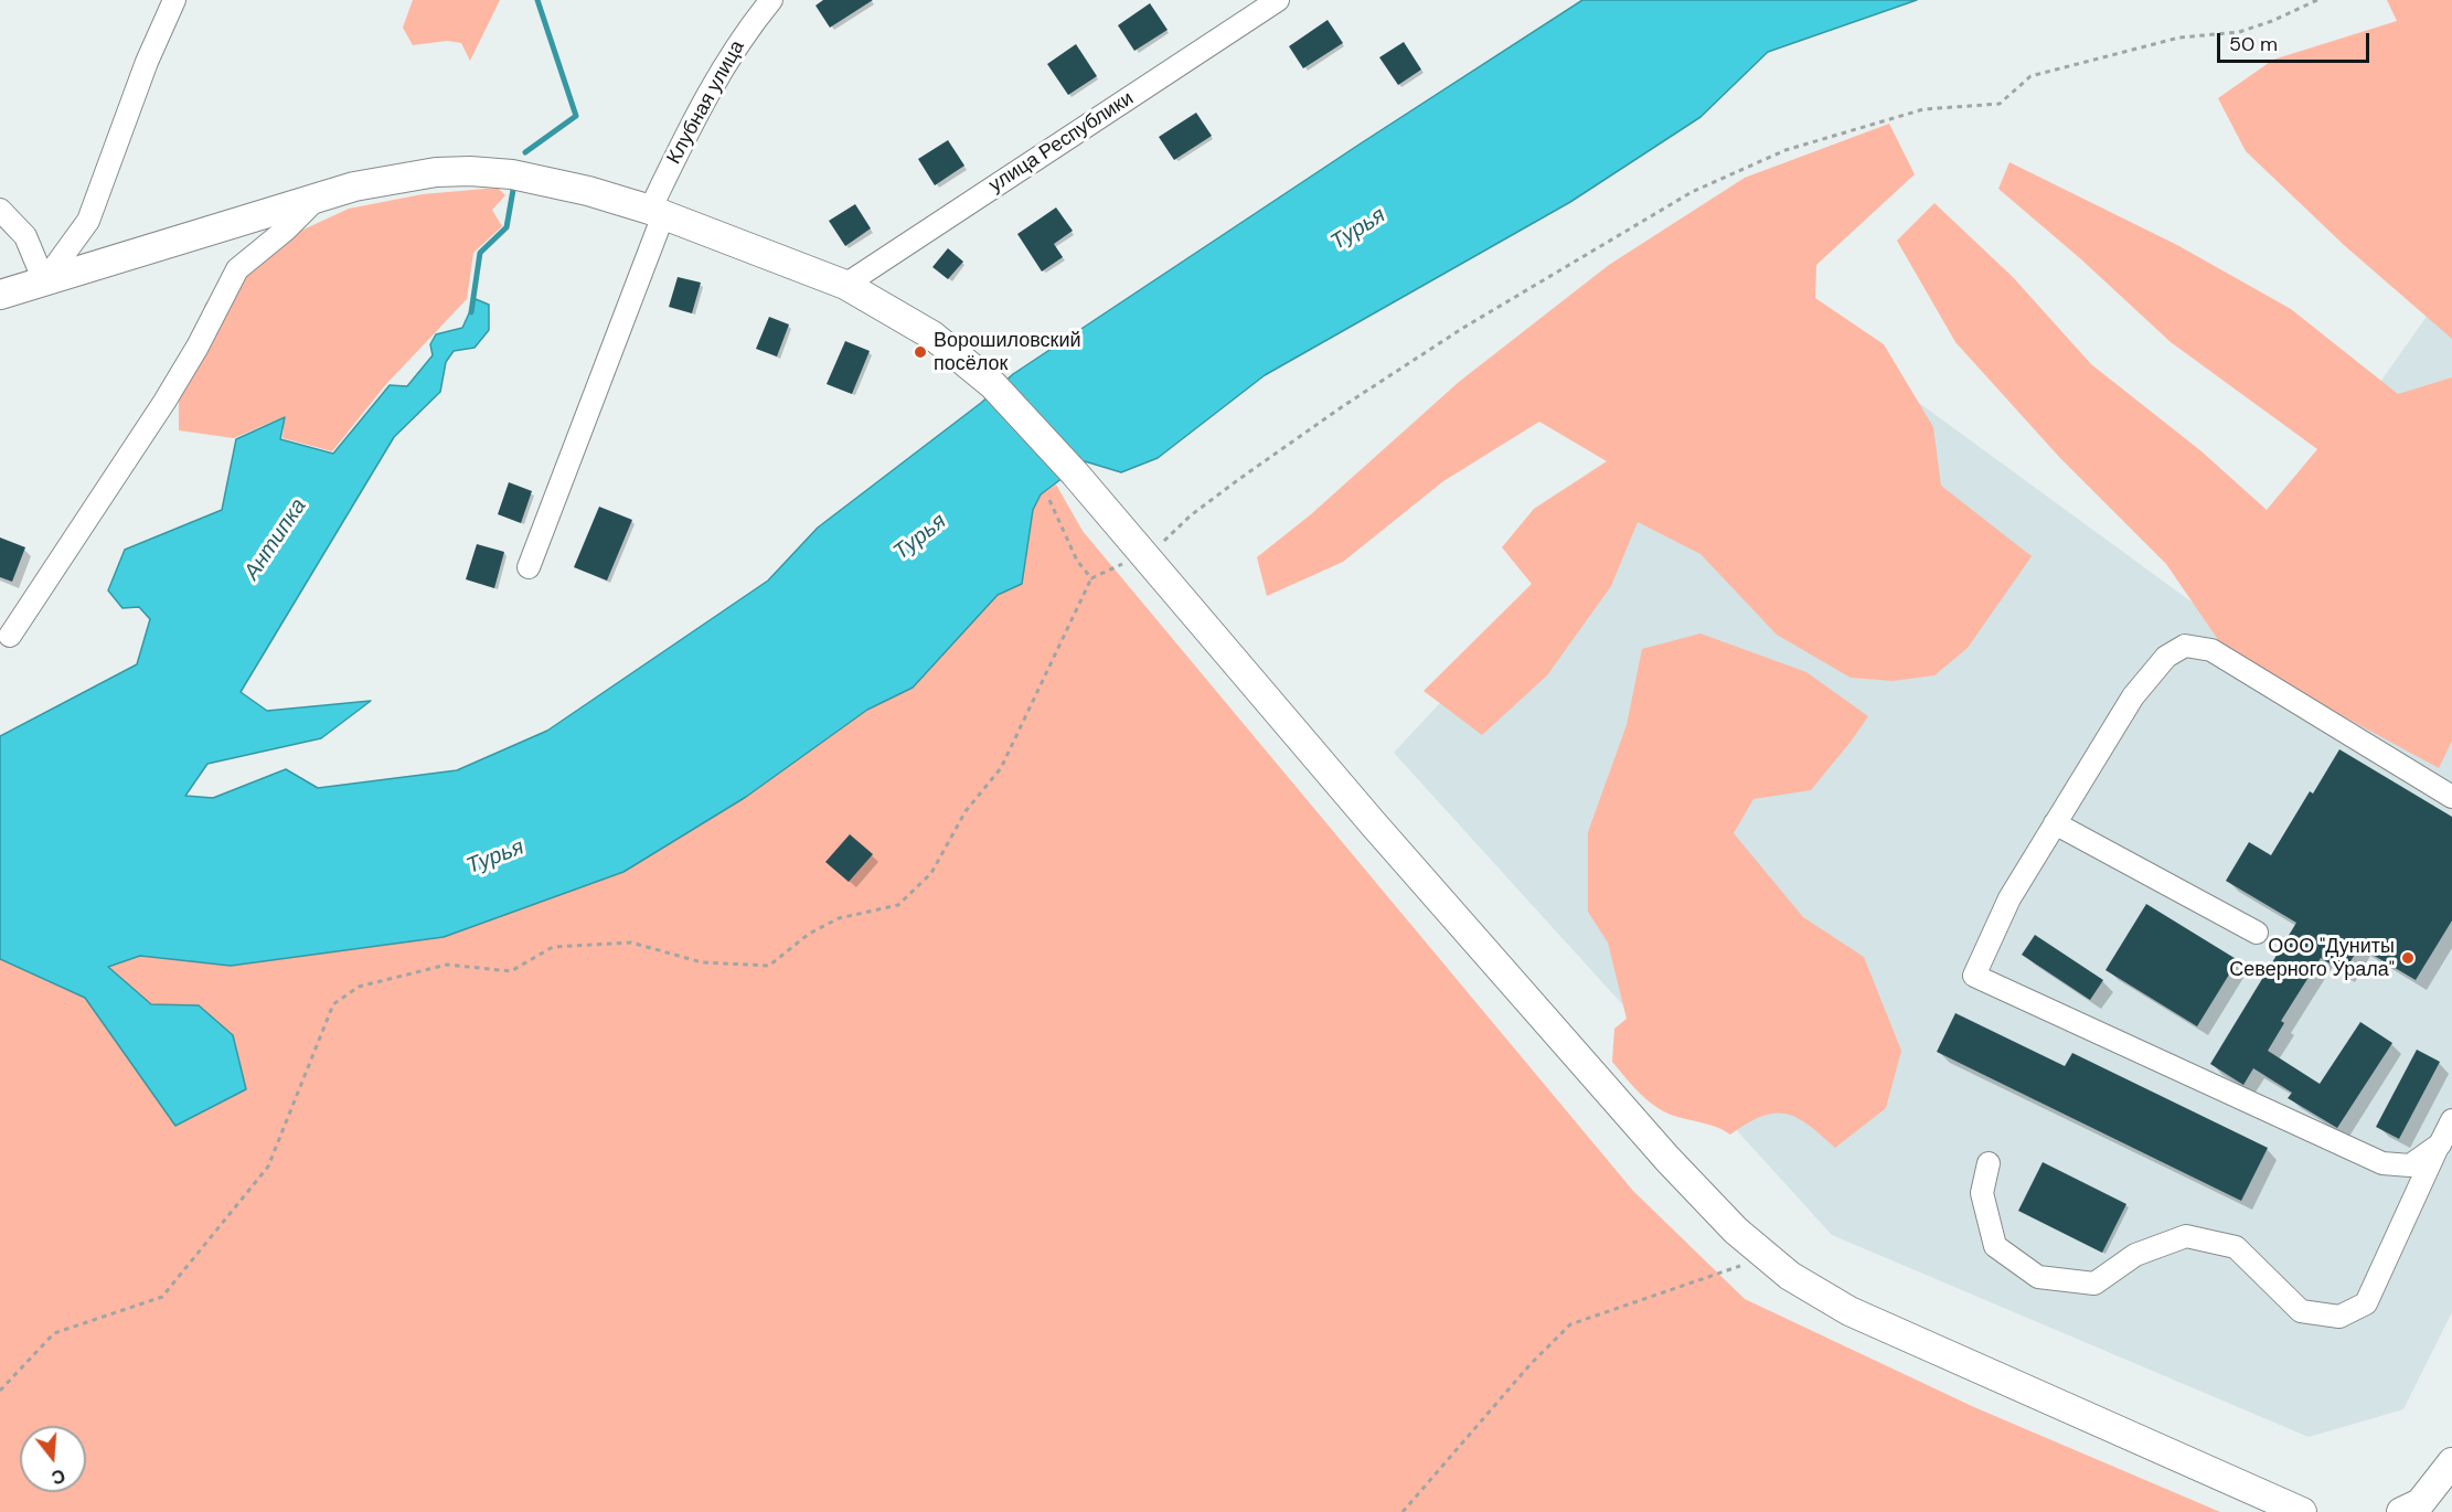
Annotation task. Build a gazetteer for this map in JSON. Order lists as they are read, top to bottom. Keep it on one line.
{"streets":{"street":["Клубная улица","улица Республики"]},"water":["Турья","Антипка"],"places":["Ворошиловский посёлок","ООО \"Дуниты Северного Урала\""],"scale_bar":"50 m","north":"bottom"}
